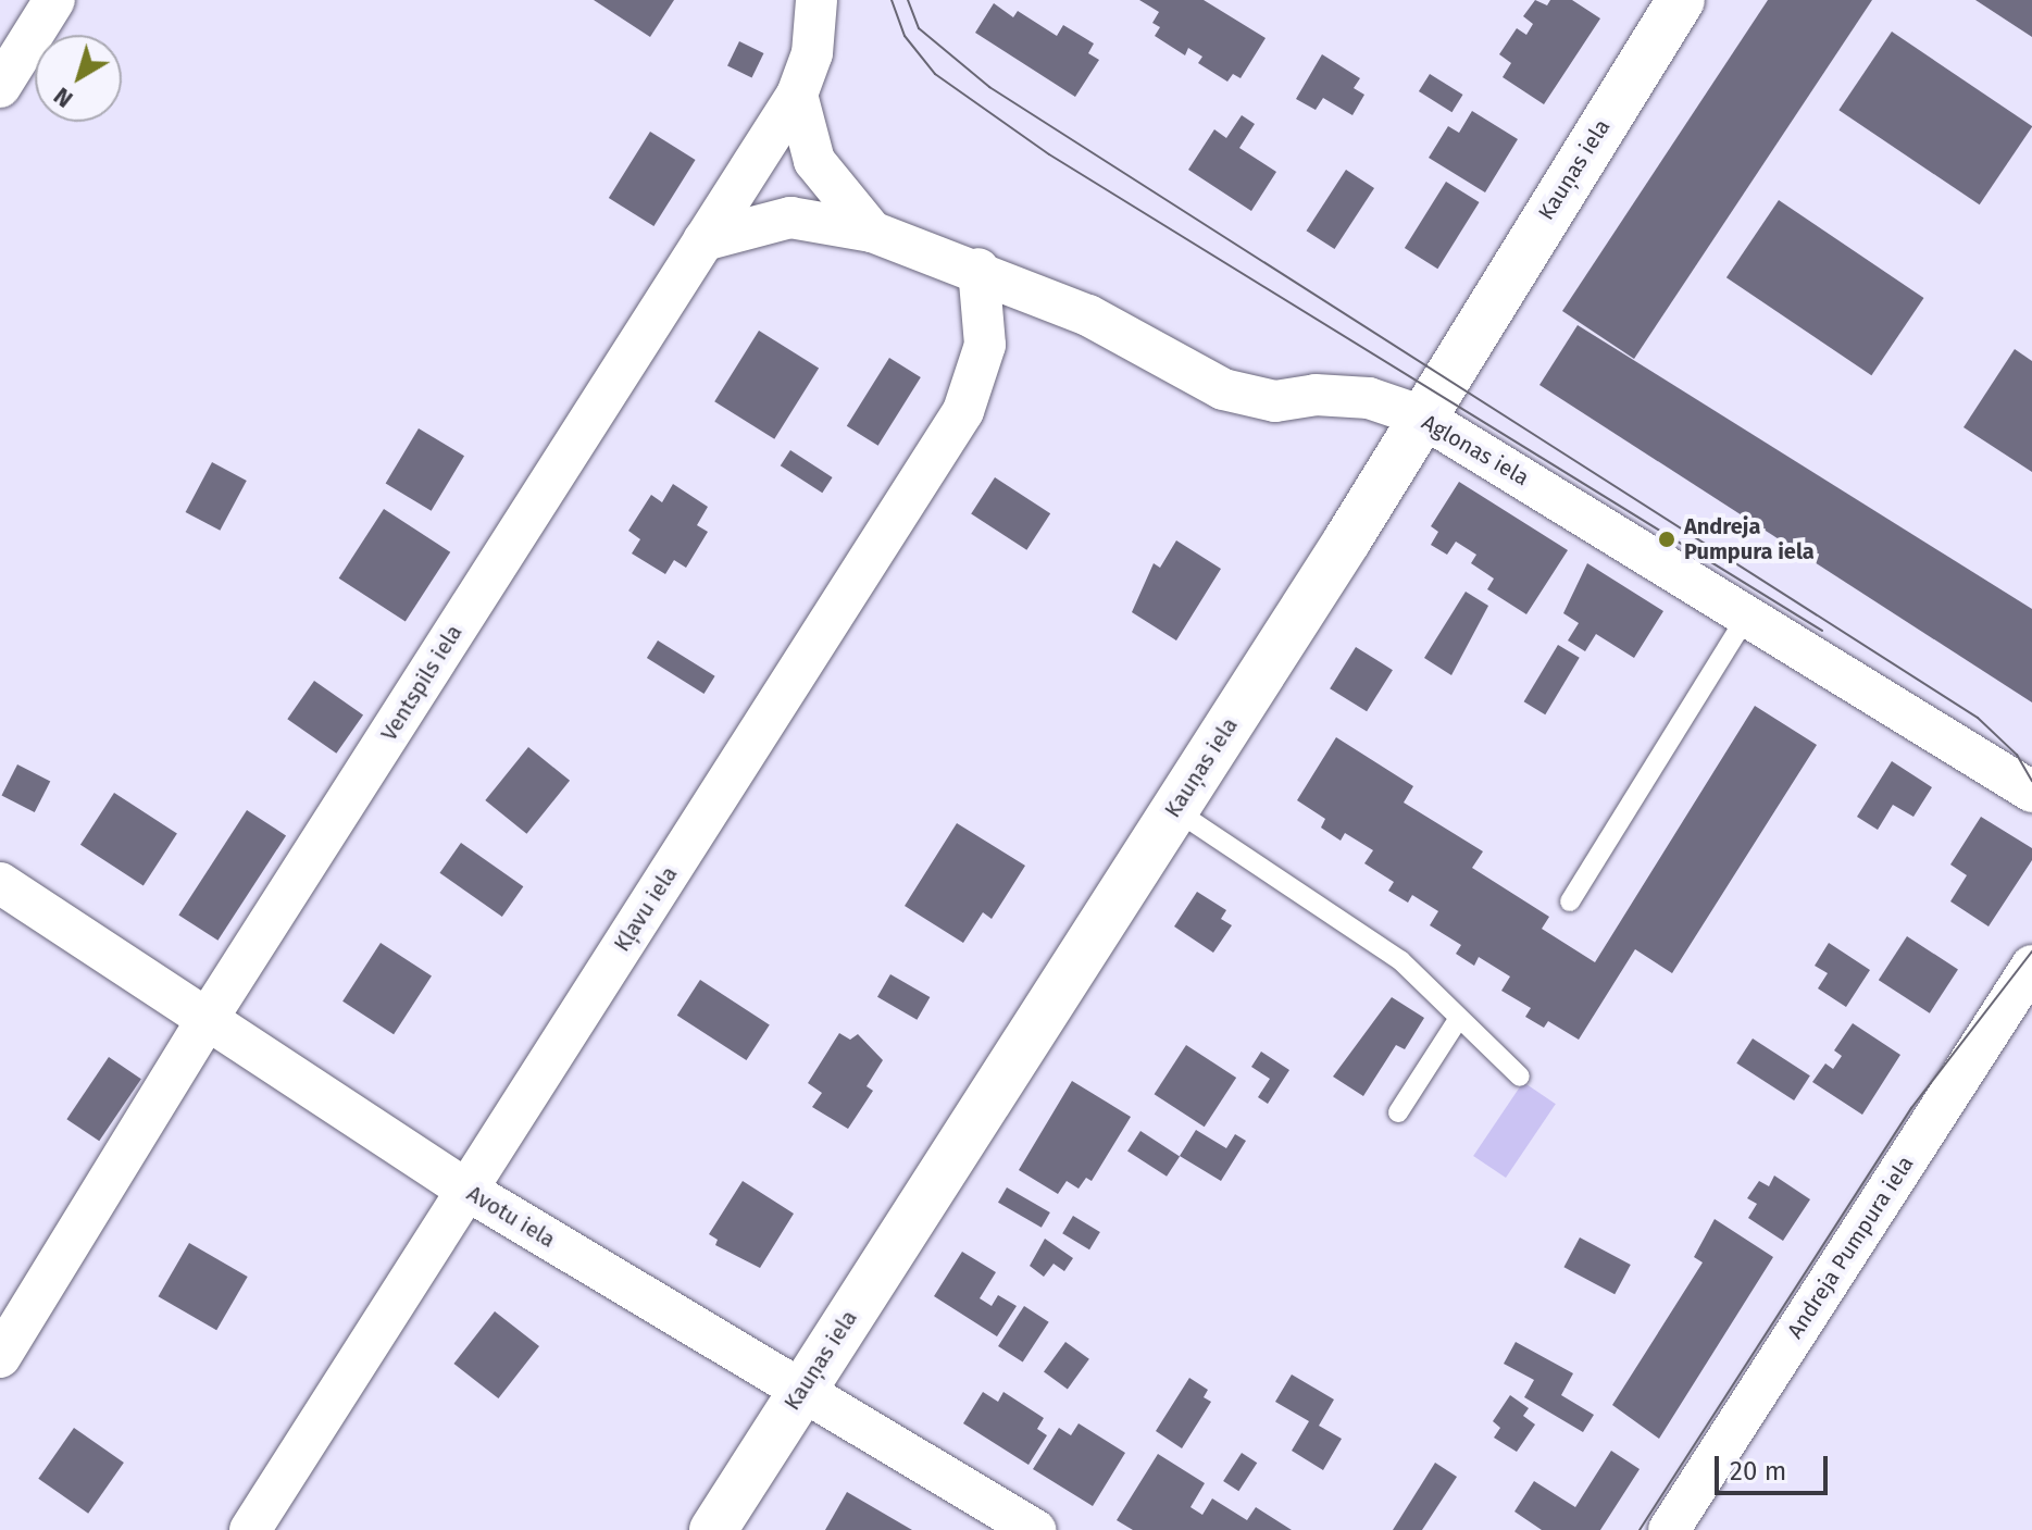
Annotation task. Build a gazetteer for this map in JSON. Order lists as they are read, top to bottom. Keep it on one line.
{"streets":{"street":["Kauņas iela","Aglonas iela","Ventspils iela","Kļavu iela","Avotu iela","Andreja Pumpura iela"]},"crossings":[["Kauņas iela","Aglonas iela"],["Kauņas iela","Avotu iela"],["Aglonas iela","Ventspils iela"],["Aglonas iela","Kļavu iela"],["Ventspils iela","Avotu iela"],["Kļavu iela","Avotu iela"]],"places":["Andreja Pumpura iela"],"scale_bar":"20 m","north":"bottom left"}
